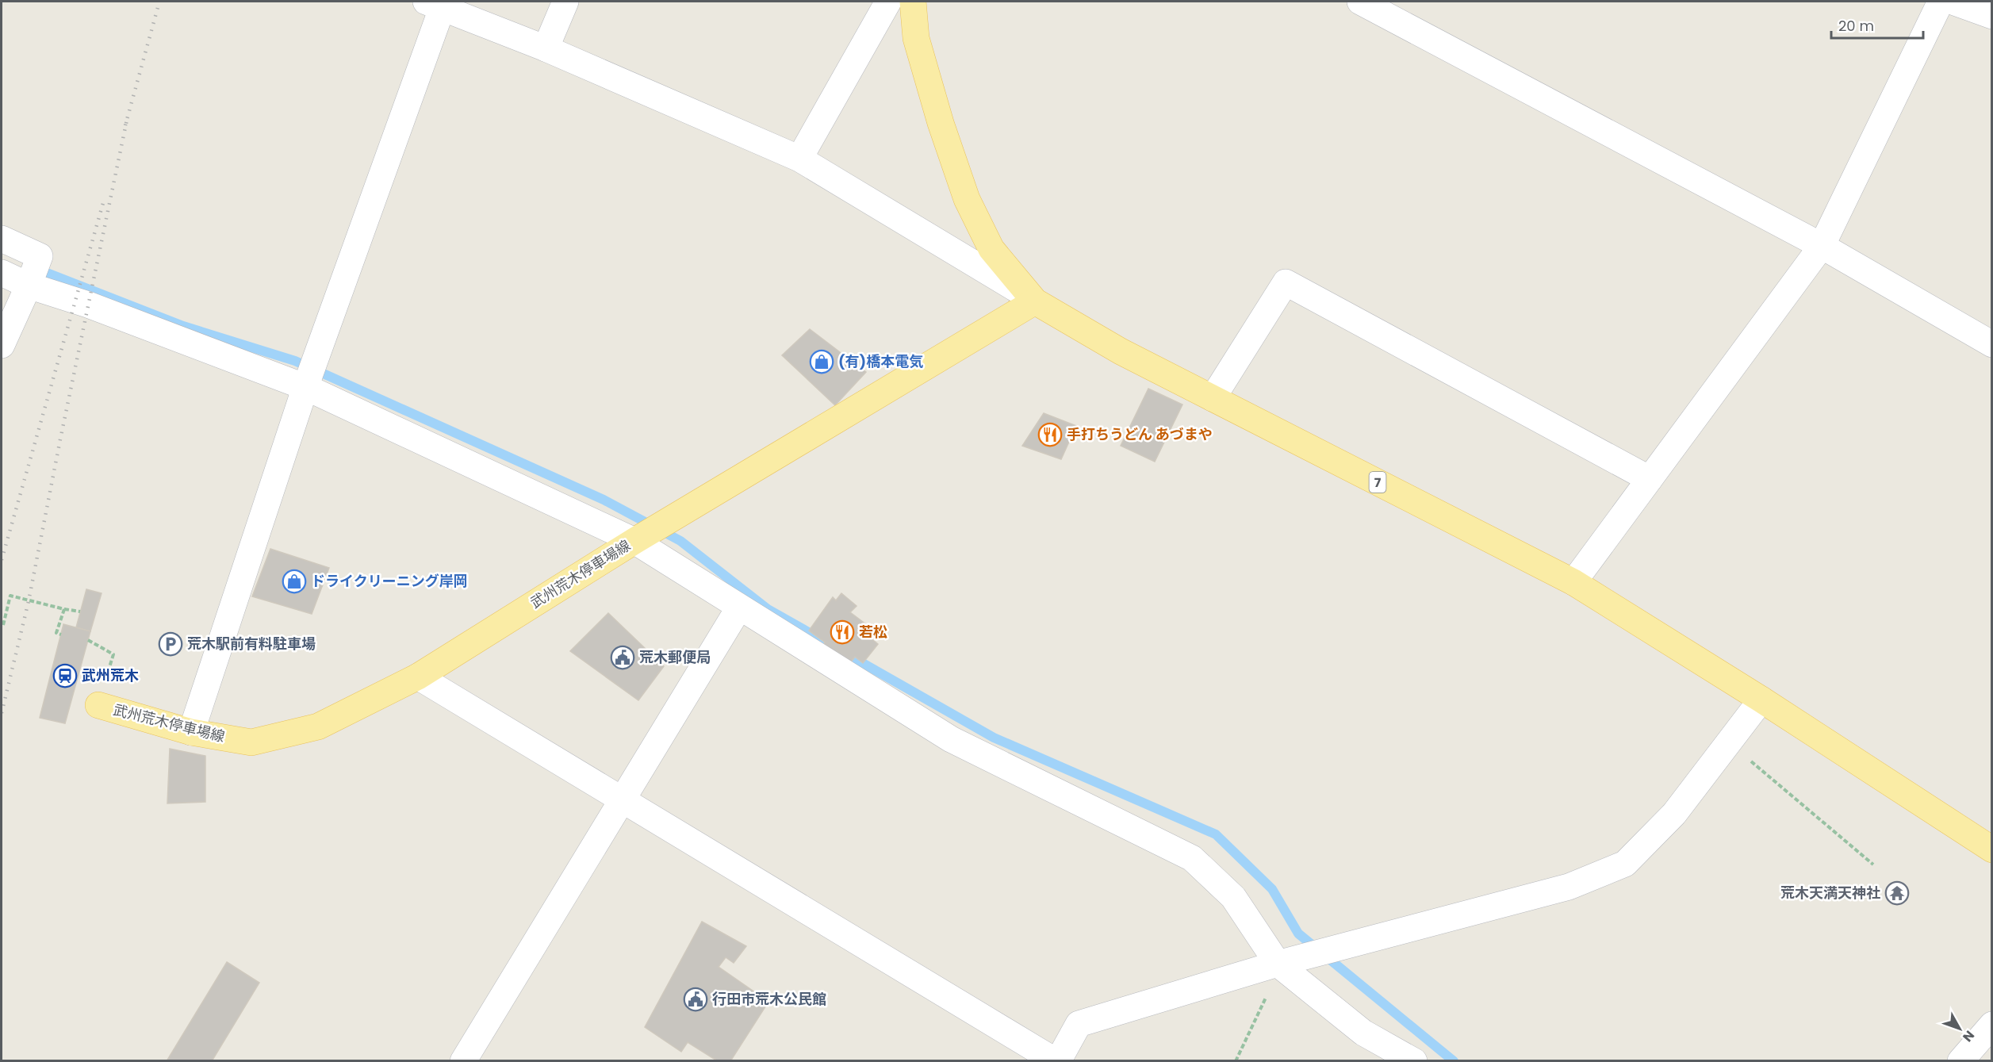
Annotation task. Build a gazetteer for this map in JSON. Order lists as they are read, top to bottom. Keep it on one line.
{"streets":{"main road":["7","武州荒木停車場線"]},"crossings":[["7","武州荒木停車場線"]],"places":{"shop":["(有)橋本電気","ドライクリーニング岸岡"],"restaurant":["手打ちうどん あづまや","若松"],"parking":["荒木駅前有料駐車場"],"public building":["荒木郵便局","行田市荒木公民館"],"station":["武州荒木"],"temple":["荒木天満天神社"]},"scale_bar":"20 m","north":"bottom right"}
